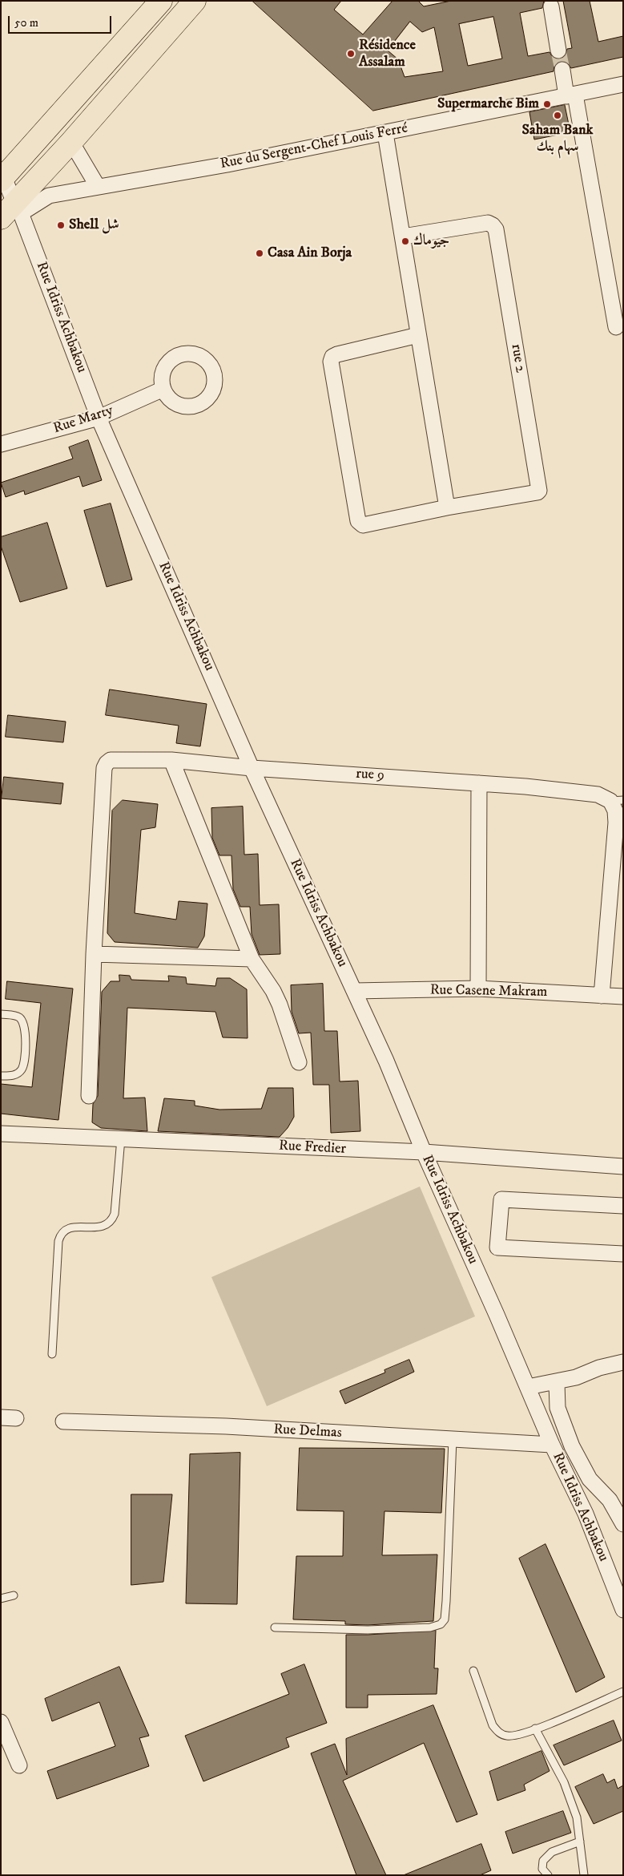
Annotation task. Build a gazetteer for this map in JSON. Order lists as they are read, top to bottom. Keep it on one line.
{"streets":{"street":["Rue du Sergent-Chef Louis Ferré","Rue Idriss Achbakou","rue 2","Rue Marty","rue 9","Rue Casene Makram","Rue Fredier","Rue Delmas"]},"crossings":[["Rue du Sergent-Chef Louis Ferré","Rue Idriss Achbakou"],["Rue Idriss Achbakou","Rue Marty"],["Rue Idriss Achbakou","rue 9"],["Rue Idriss Achbakou","Rue Casene Makram"],["Rue Idriss Achbakou","Rue Fredier"],["Rue Idriss Achbakou","Rue Delmas"],["rue 9","Rue Casene Makram"]],"places":["Résidence Assalam","Supermarche Bim","Saham Bank سهام بنك","Shell شل","جيوماك","Casa Ain Borja"],"scale_bar":"50 m"}
